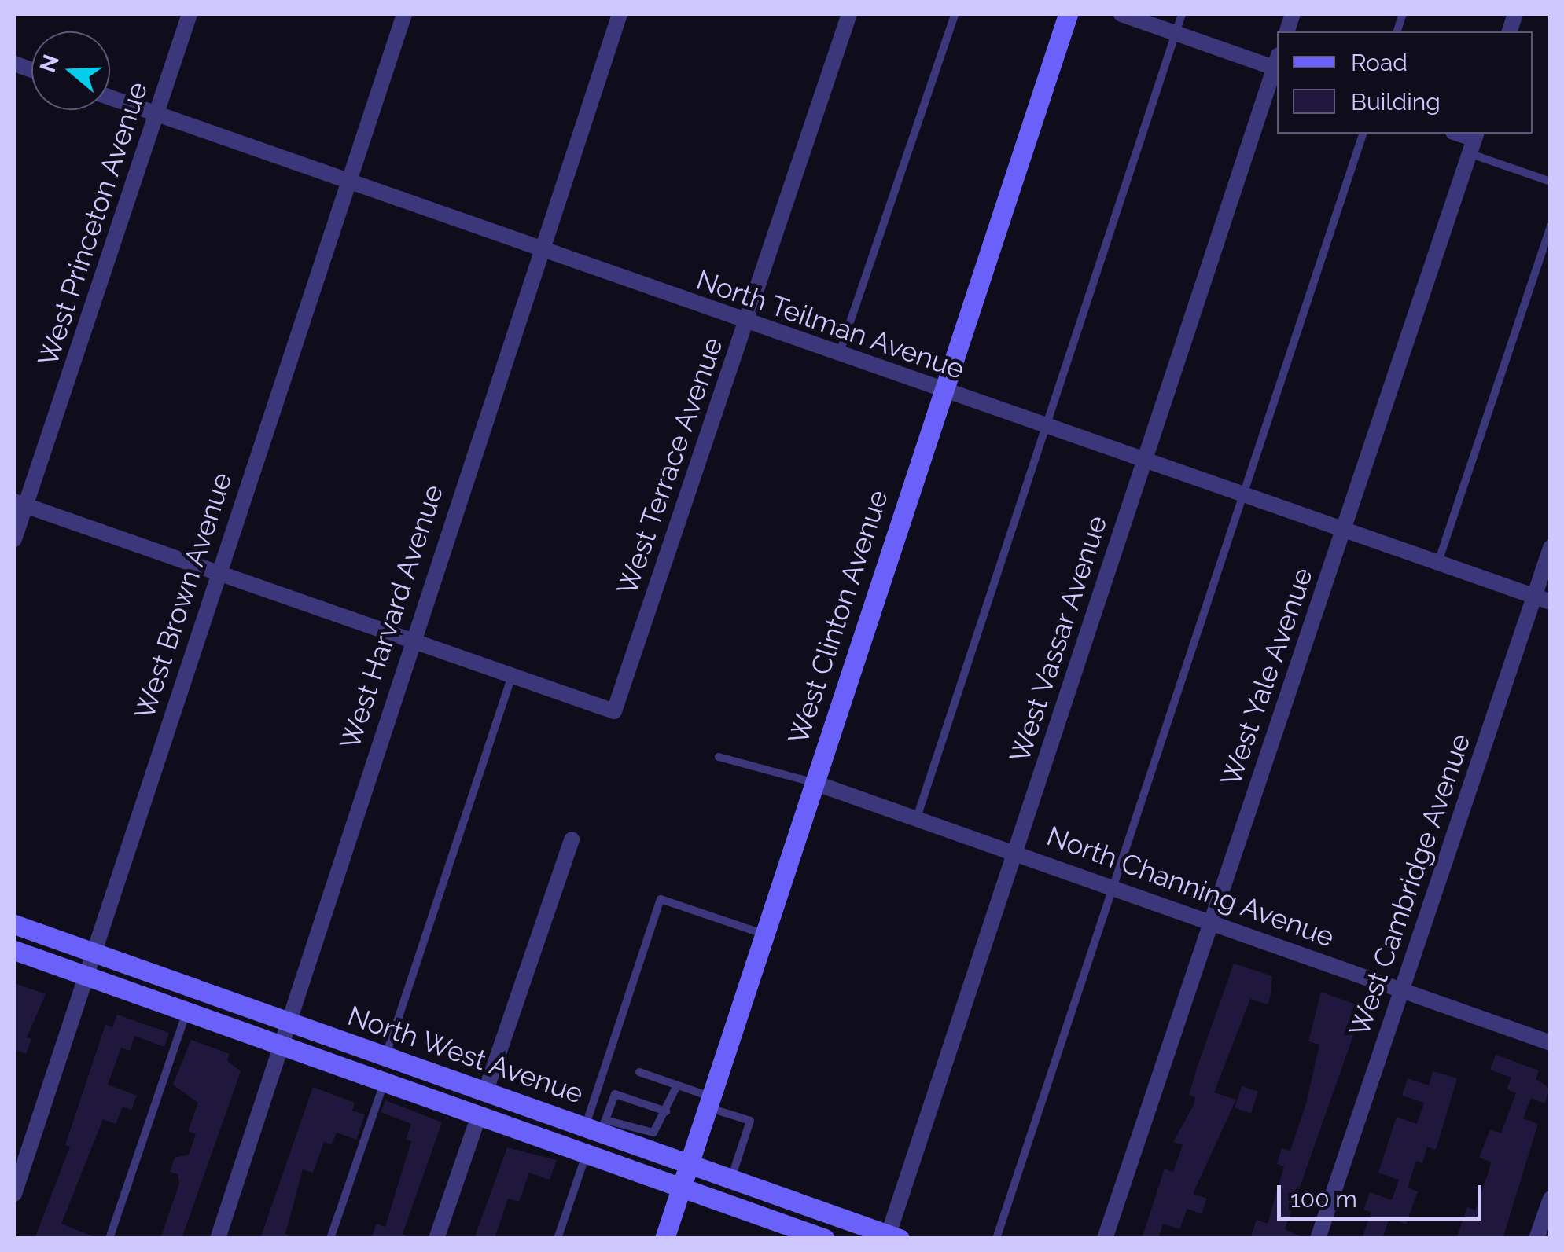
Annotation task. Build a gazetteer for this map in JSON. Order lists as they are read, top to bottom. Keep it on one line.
{"streets":{"main road":["West Clinton Avenue","North West Avenue"],"street":["West Princeton Avenue","North Teilman Avenue","West Terrace Avenue","West Brown Avenue","West Harvard Avenue","West Vassar Avenue","West Yale Avenue","West Cambridge Avenue","North Channing Avenue"]},"crossings":[["West Princeton Avenue","North Teilman Avenue"],["North Teilman Avenue","West Terrace Avenue"],["North Teilman Avenue","West Brown Avenue"],["North Teilman Avenue","West Harvard Avenue"],["North Teilman Avenue","West Clinton Avenue"],["North Teilman Avenue","West Vassar Avenue"],["North Teilman Avenue","West Yale Avenue"],["North Teilman Avenue","West Cambridge Avenue"],["West Brown Avenue","North West Avenue"],["West Harvard Avenue","North West Avenue"],["West Clinton Avenue","North Channing Avenue"],["West Clinton Avenue","North West Avenue"],["West Vassar Avenue","North Channing Avenue"],["West Vassar Avenue","North West Avenue"],["West Yale Avenue","North Channing Avenue"],["West Cambridge Avenue","North Channing Avenue"]],"legend":["Road","Building"],"scale_bar":"100 m","north":"left"}
